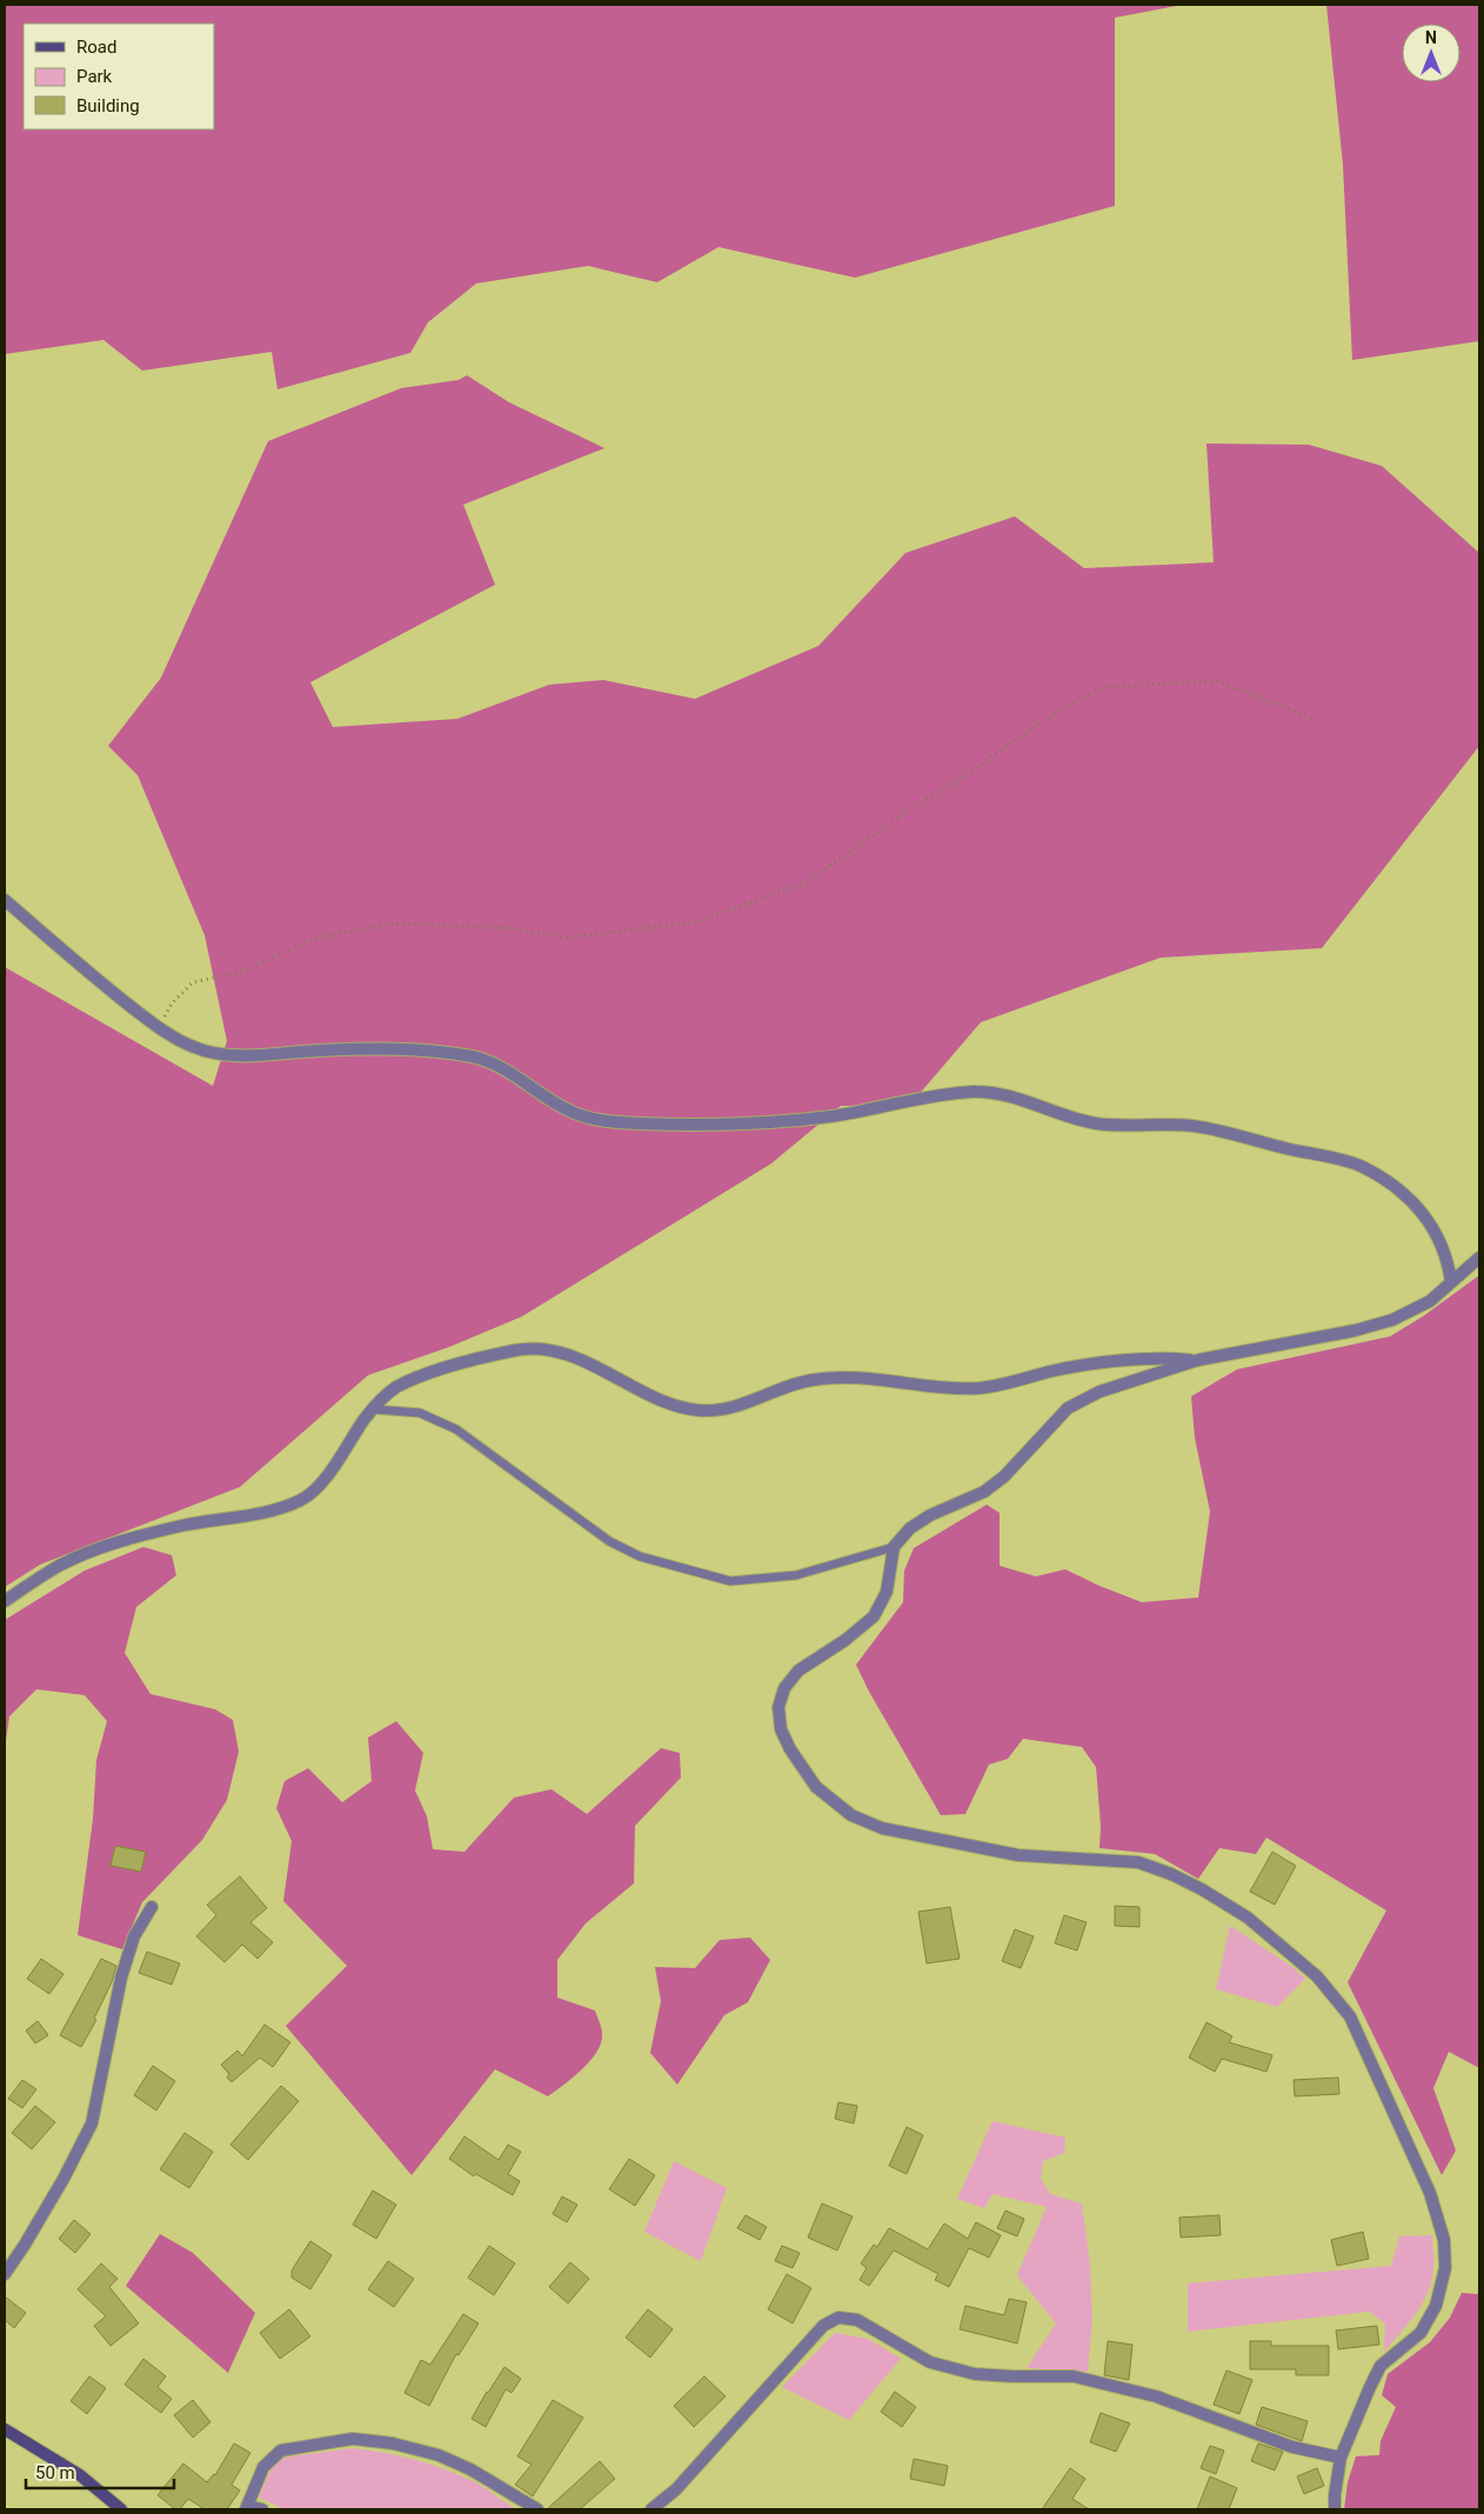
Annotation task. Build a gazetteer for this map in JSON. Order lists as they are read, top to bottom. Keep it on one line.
{"legend":["Road","Park","Building"],"scale_bar":"50 m","north":"top"}
